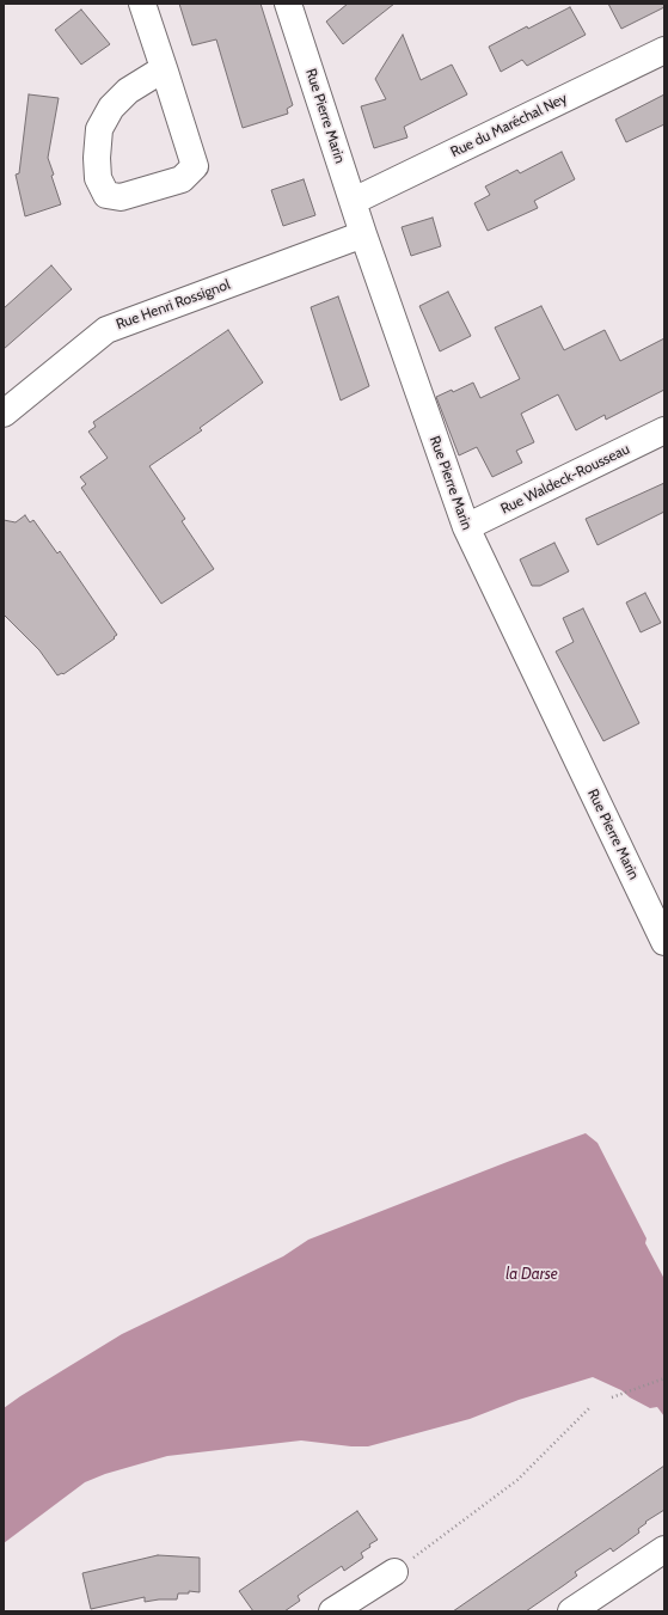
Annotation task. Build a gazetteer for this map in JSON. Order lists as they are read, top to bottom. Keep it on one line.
{"streets":{"street":["Rue Pierre Marin","Rue du Maréchal Ney","Rue Henri Rossignol","Rue Waldeck-Rousseau"]},"crossings":[["Rue Pierre Marin","Rue du Maréchal Ney"],["Rue Pierre Marin","Rue Henri Rossignol"],["Rue Pierre Marin","Rue Waldeck-Rousseau"]],"water":["la Darse"]}
